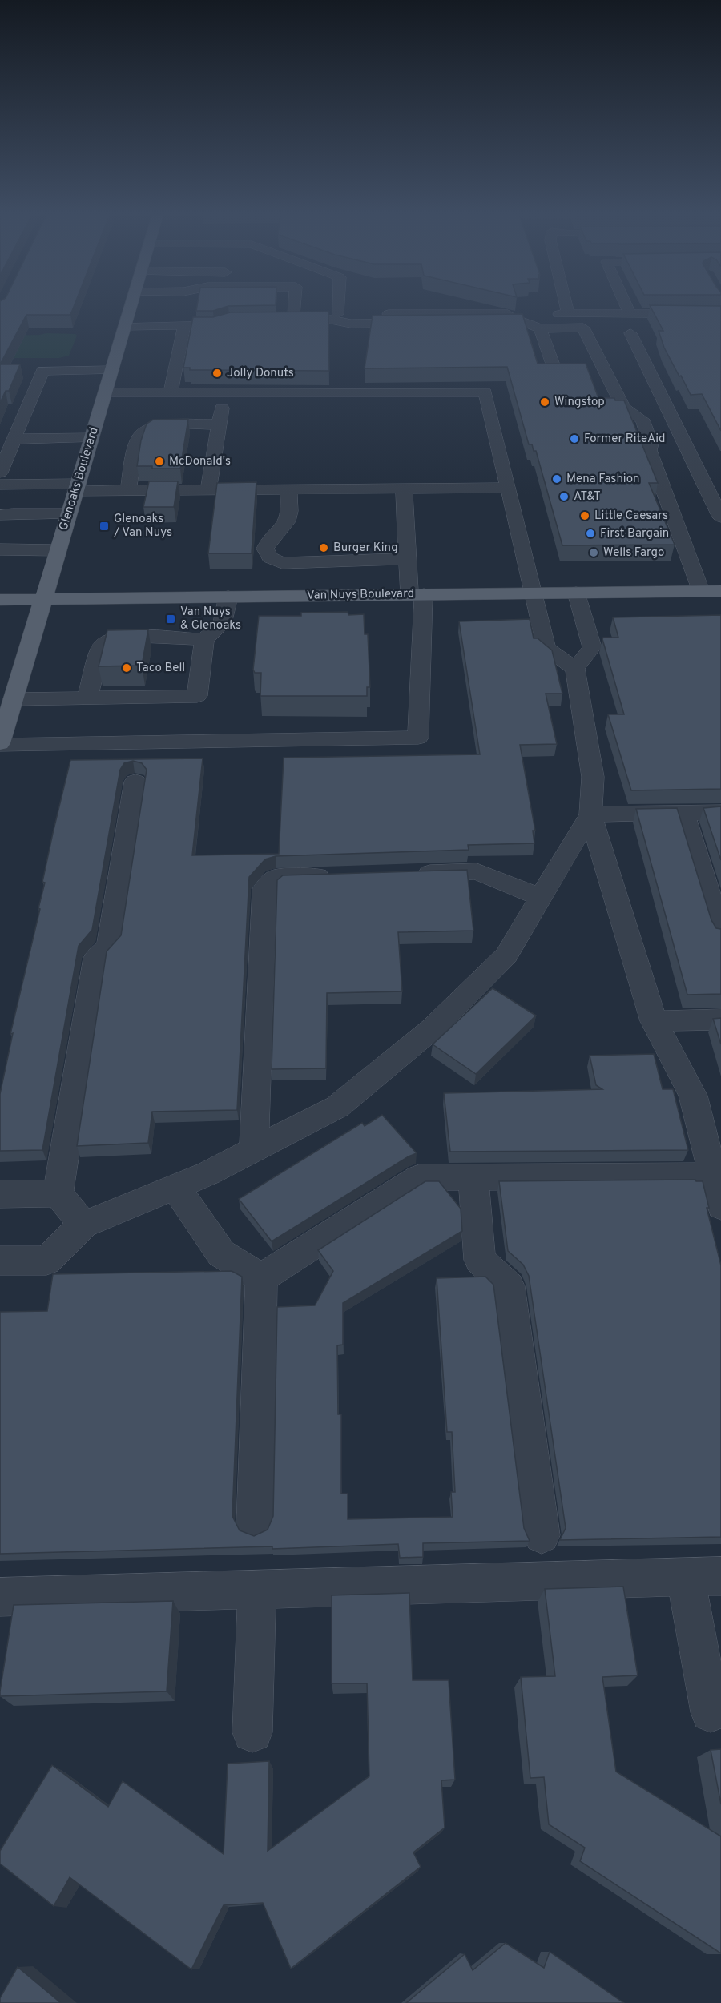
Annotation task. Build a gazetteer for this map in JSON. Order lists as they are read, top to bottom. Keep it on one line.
{"streets":{"main road":["Glenoaks Boulevard","Van Nuys Boulevard"]},"crossings":[["Glenoaks Boulevard","Van Nuys Boulevard"]],"places":{"other":["Jolly Donuts","Wingstop","Former RiteAid","McDonald's","Mena Fashion","AT&T","Little Caesars","First Bargain","Burger King","Wells Fargo","Taco Bell"],"transit":["Glenoaks / Van Nuys","Van Nuys & Glenoaks"]}}
